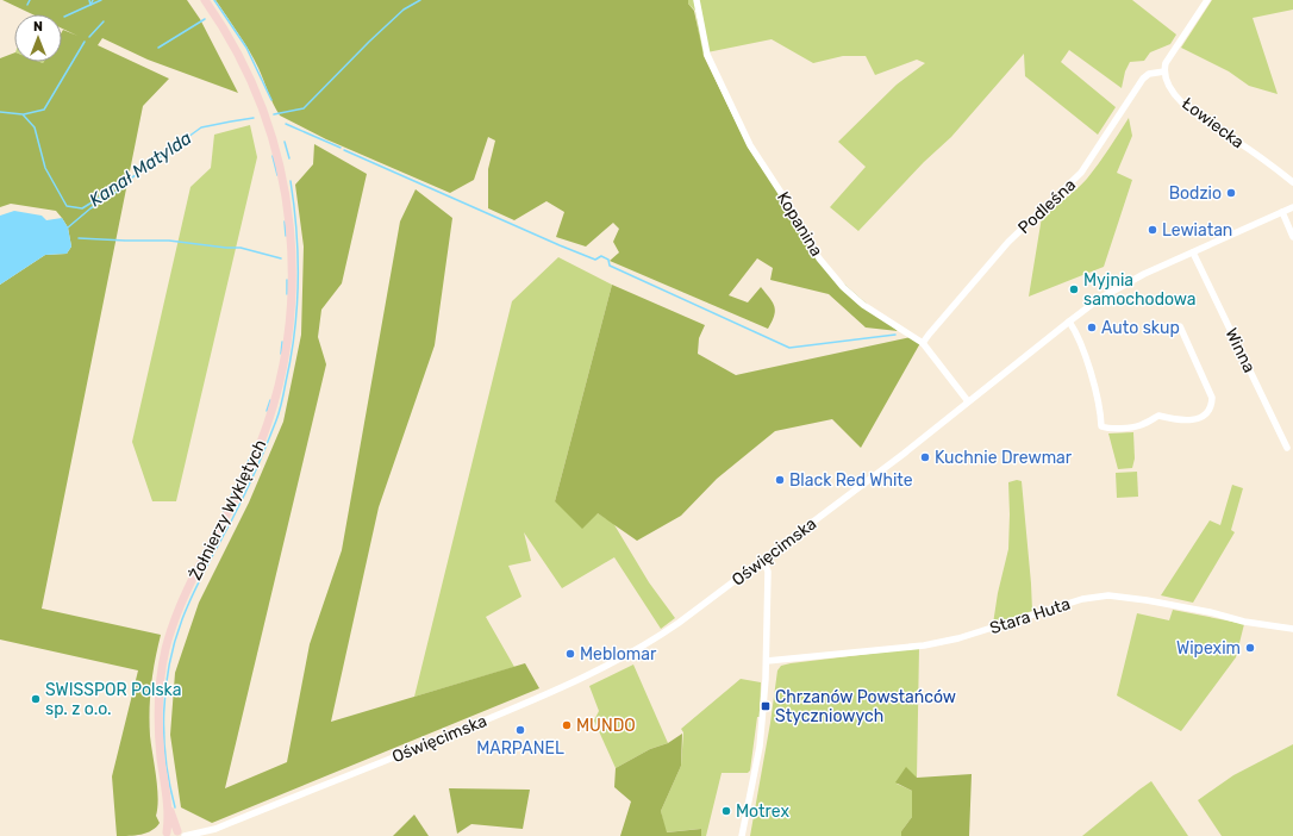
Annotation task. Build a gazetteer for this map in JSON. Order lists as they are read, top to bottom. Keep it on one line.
{"streets":{"main road":["Żołnierzy Wyklętych"],"street":["Łowiecka","Podleśna","Kopanina","Winna","Oświęcimska","Stara Huta"]},"crossings":[["Łowiecka","Podleśna"],["Podleśna","Kopanina"],["Kopanina","Oświęcimska"],["Winna","Oświęcimska"],["Żołnierzy Wyklętych","Oświęcimska"]],"water":["Kanał Matylda"],"places":{"other":["Bodzio","Lewiatan","Myjnia samochodowa","Auto skup","Kuchnie Drewmar","Black Red White","Wipexim","Meblomar","SWISSPOR Polska sp. z o.o.","MUNDO","MARPANEL","Motrex"],"transit":["Chrzanów Powstańców Styczniowych"]},"north":"top"}
